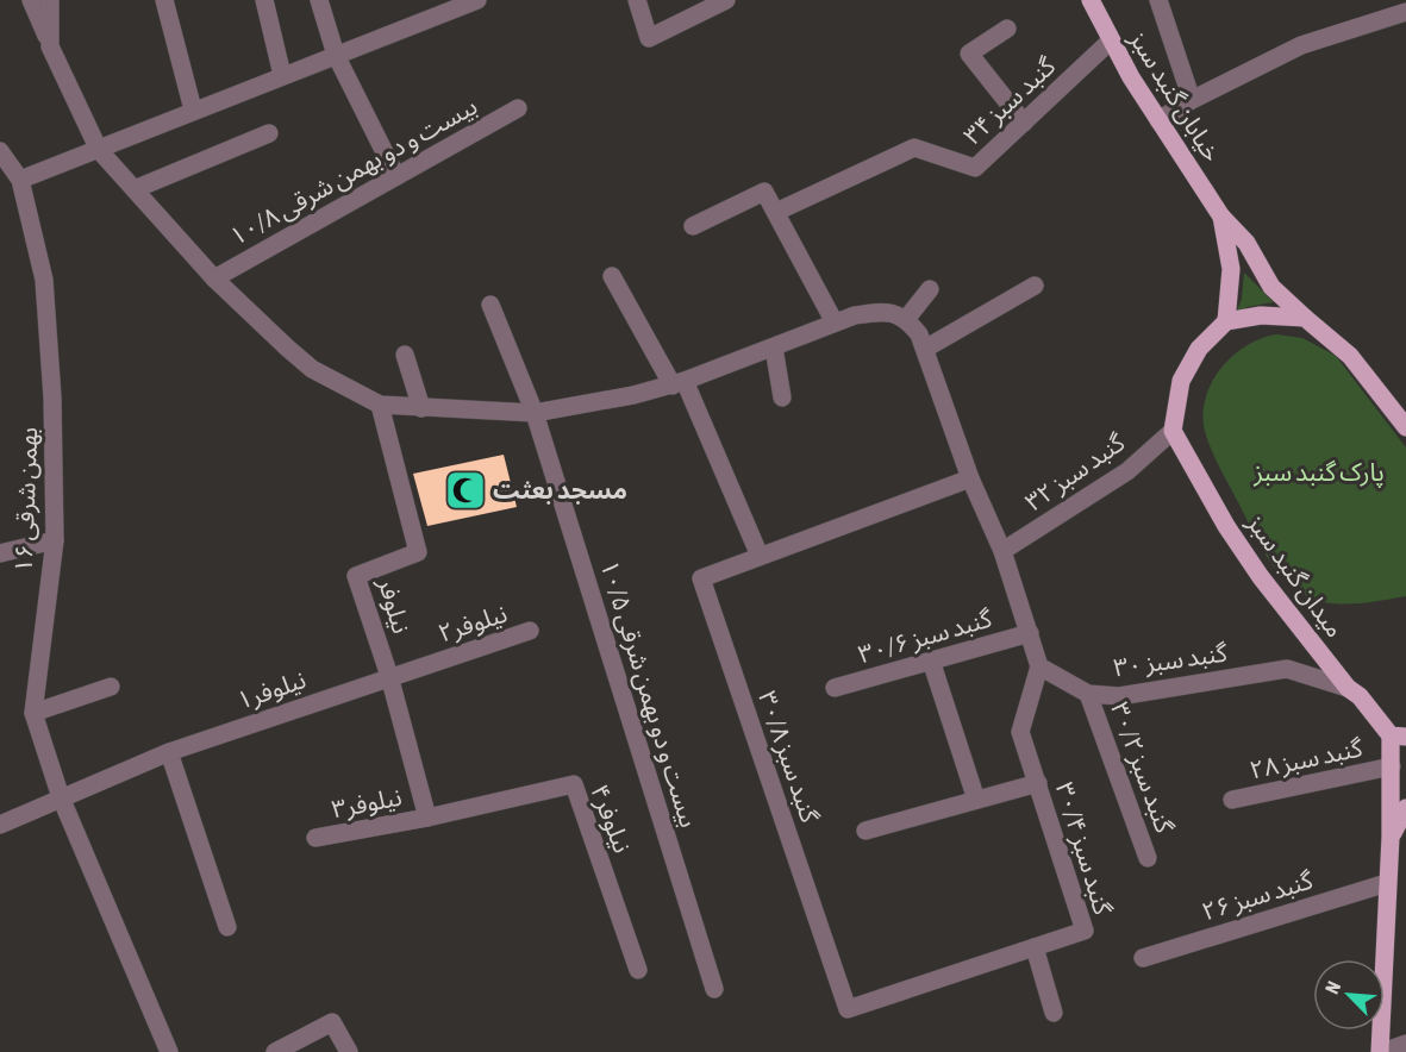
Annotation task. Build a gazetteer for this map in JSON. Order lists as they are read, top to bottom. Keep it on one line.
{"streets":{"main road":["خیابان گنبد سبز","میدان گنبد سبز"],"street":["گنبد سبز ۳۴","بیست و دو بهمن شرقی ۱۰/۸","گنبد سبز ۳۲","بهمن شرقی ۱۶","نیلوفر","نیلوفر۲","گنبد سبز ۳۰/۶","گنبد سبز ۳۰","نیلوفر۱","بیست و دو بهمن شرقی ۱۰/۵","گنبد سبز ۳۰/۸","گنبد سبز ۲۸","گنبد سبز ۳۰/۲","نیلوفر۳","نیلوفر۴","گنبد سبز ۳۰/۴","گنبد سبز ۲۶"]},"crossings":[["خیابان گنبد سبز","گنبد سبز ۳۴"],["گنبد سبز ۳۲","میدان گنبد سبز"],["بهمن شرقی ۱۶","نیلوفر۱"],["میدان گنبد سبز","گنبد سبز ۳۰"],["نیلوفر","نیلوفر۲"],["نیلوفر","نیلوفر۱"],["نیلوفر","نیلوفر۳"],["نیلوفر","نیلوفر۴"],["نیلوفر۲","نیلوفر۱"],["گنبد سبز ۳۰","گنبد سبز ۳۰/۲"],["گنبد سبز ۳۰","گنبد سبز ۳۰/۴"],["گنبد سبز ۳۰/۸","گنبد سبز ۳۰/۴"],["نیلوفر۳","نیلوفر۴"]],"parks":["پارک گنبد سبز"],"places":{"mosque":["مسجد بعثت"]},"north":"top left"}
